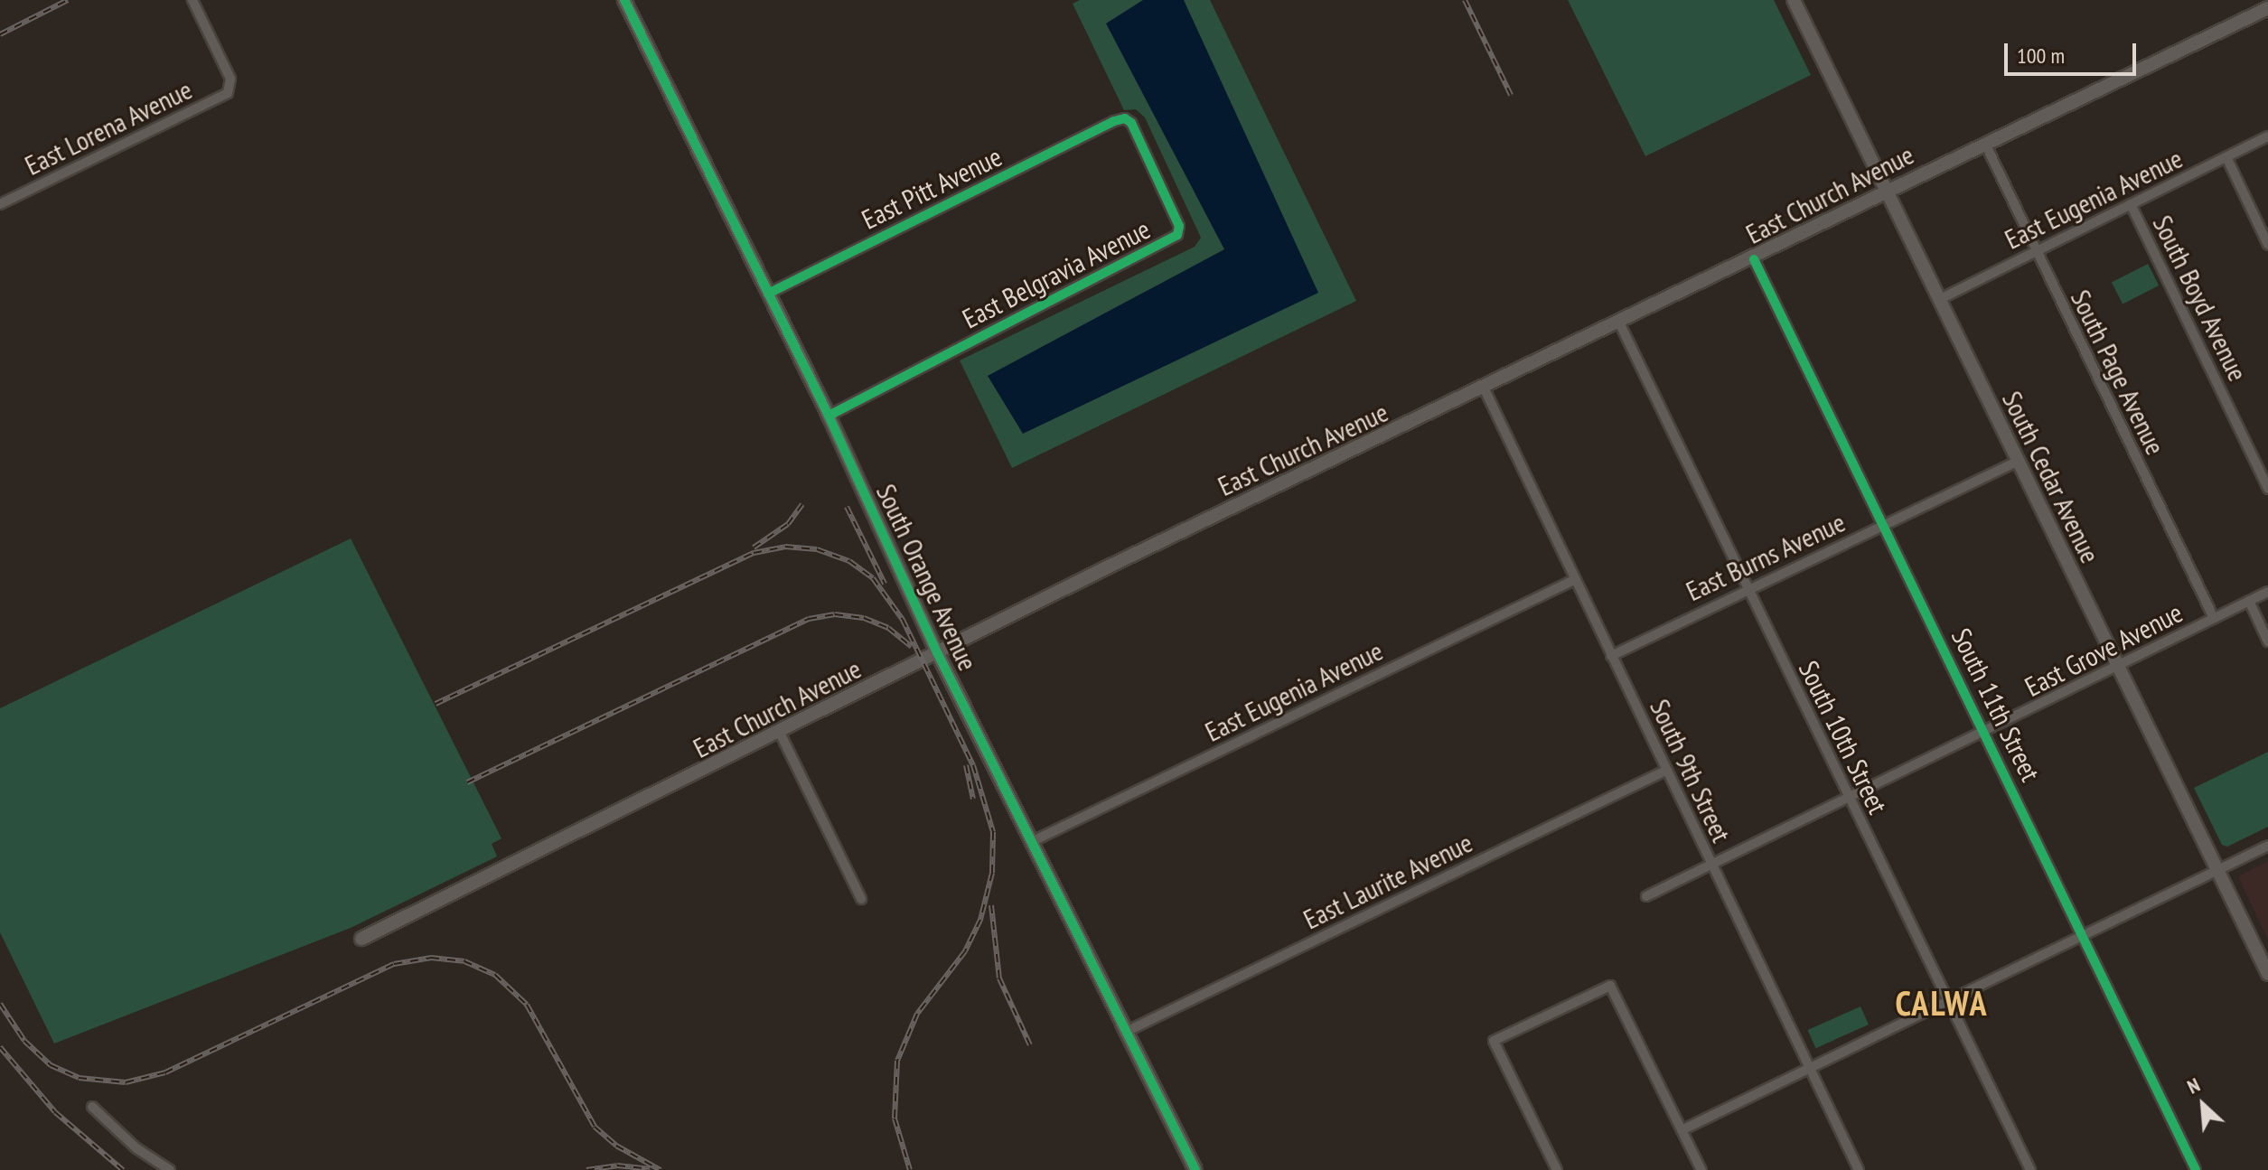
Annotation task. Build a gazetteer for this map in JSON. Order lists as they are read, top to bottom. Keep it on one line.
{"streets":{"main road":["East Church Avenue","South Cedar Avenue","South Orange Avenue"],"street":["East Lorena Avenue","East Pitt Avenue","East Eugenia Avenue","East Belgravia Avenue","South Boyd Avenue","South Page Avenue","East Burns Avenue","East Grove Avenue","South 11th Street","South 10th Street","South 9th Street","East Laurite Avenue"]},"crossings":[["East Pitt Avenue","East Belgravia Avenue"],["East Pitt Avenue","South Orange Avenue"],["East Church Avenue","South Page Avenue"],["East Church Avenue","South Cedar Avenue"],["East Church Avenue","South Orange Avenue"],["East Church Avenue","South 11th Street"],["East Church Avenue","South 10th Street"],["East Church Avenue","South 9th Street"],["East Eugenia Avenue","South Boyd Avenue"],["East Eugenia Avenue","South Page Avenue"],["East Eugenia Avenue","South Cedar Avenue"],["East Eugenia Avenue","South Orange Avenue"],["East Eugenia Avenue","South 9th Street"],["East Belgravia Avenue","South Orange Avenue"],["South Page Avenue","East Grove Avenue"],["South Cedar Avenue","East Burns Avenue"],["South Cedar Avenue","East Grove Avenue"],["East Burns Avenue","South 11th Street"],["East Burns Avenue","South 10th Street"],["East Burns Avenue","South 9th Street"],["South Orange Avenue","East Laurite Avenue"],["East Grove Avenue","South 11th Street"],["East Grove Avenue","South 10th Street"],["East Grove Avenue","South 9th Street"],["South 9th Street","East Laurite Avenue"]],"districts":["CALWA"],"scale_bar":"100 m","north":"top left"}
